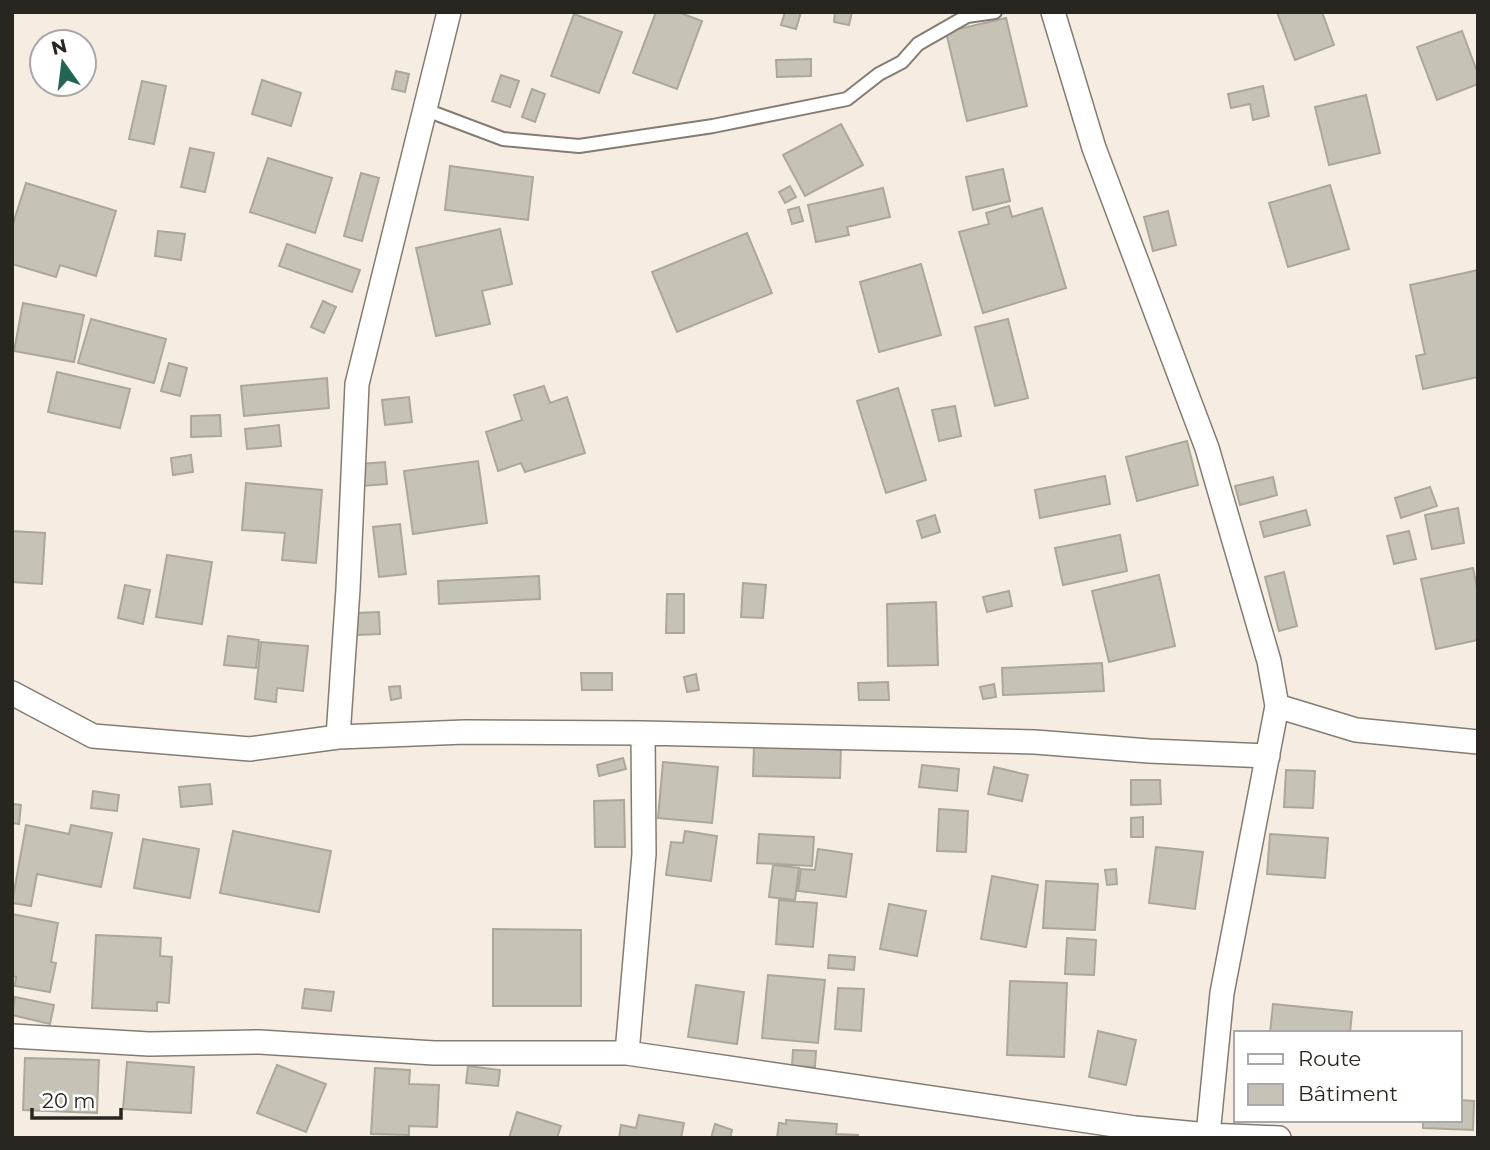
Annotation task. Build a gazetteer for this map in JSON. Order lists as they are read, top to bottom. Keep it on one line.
{"legend":["Route","Bâtiment"],"scale_bar":"20 m","north":"top"}
